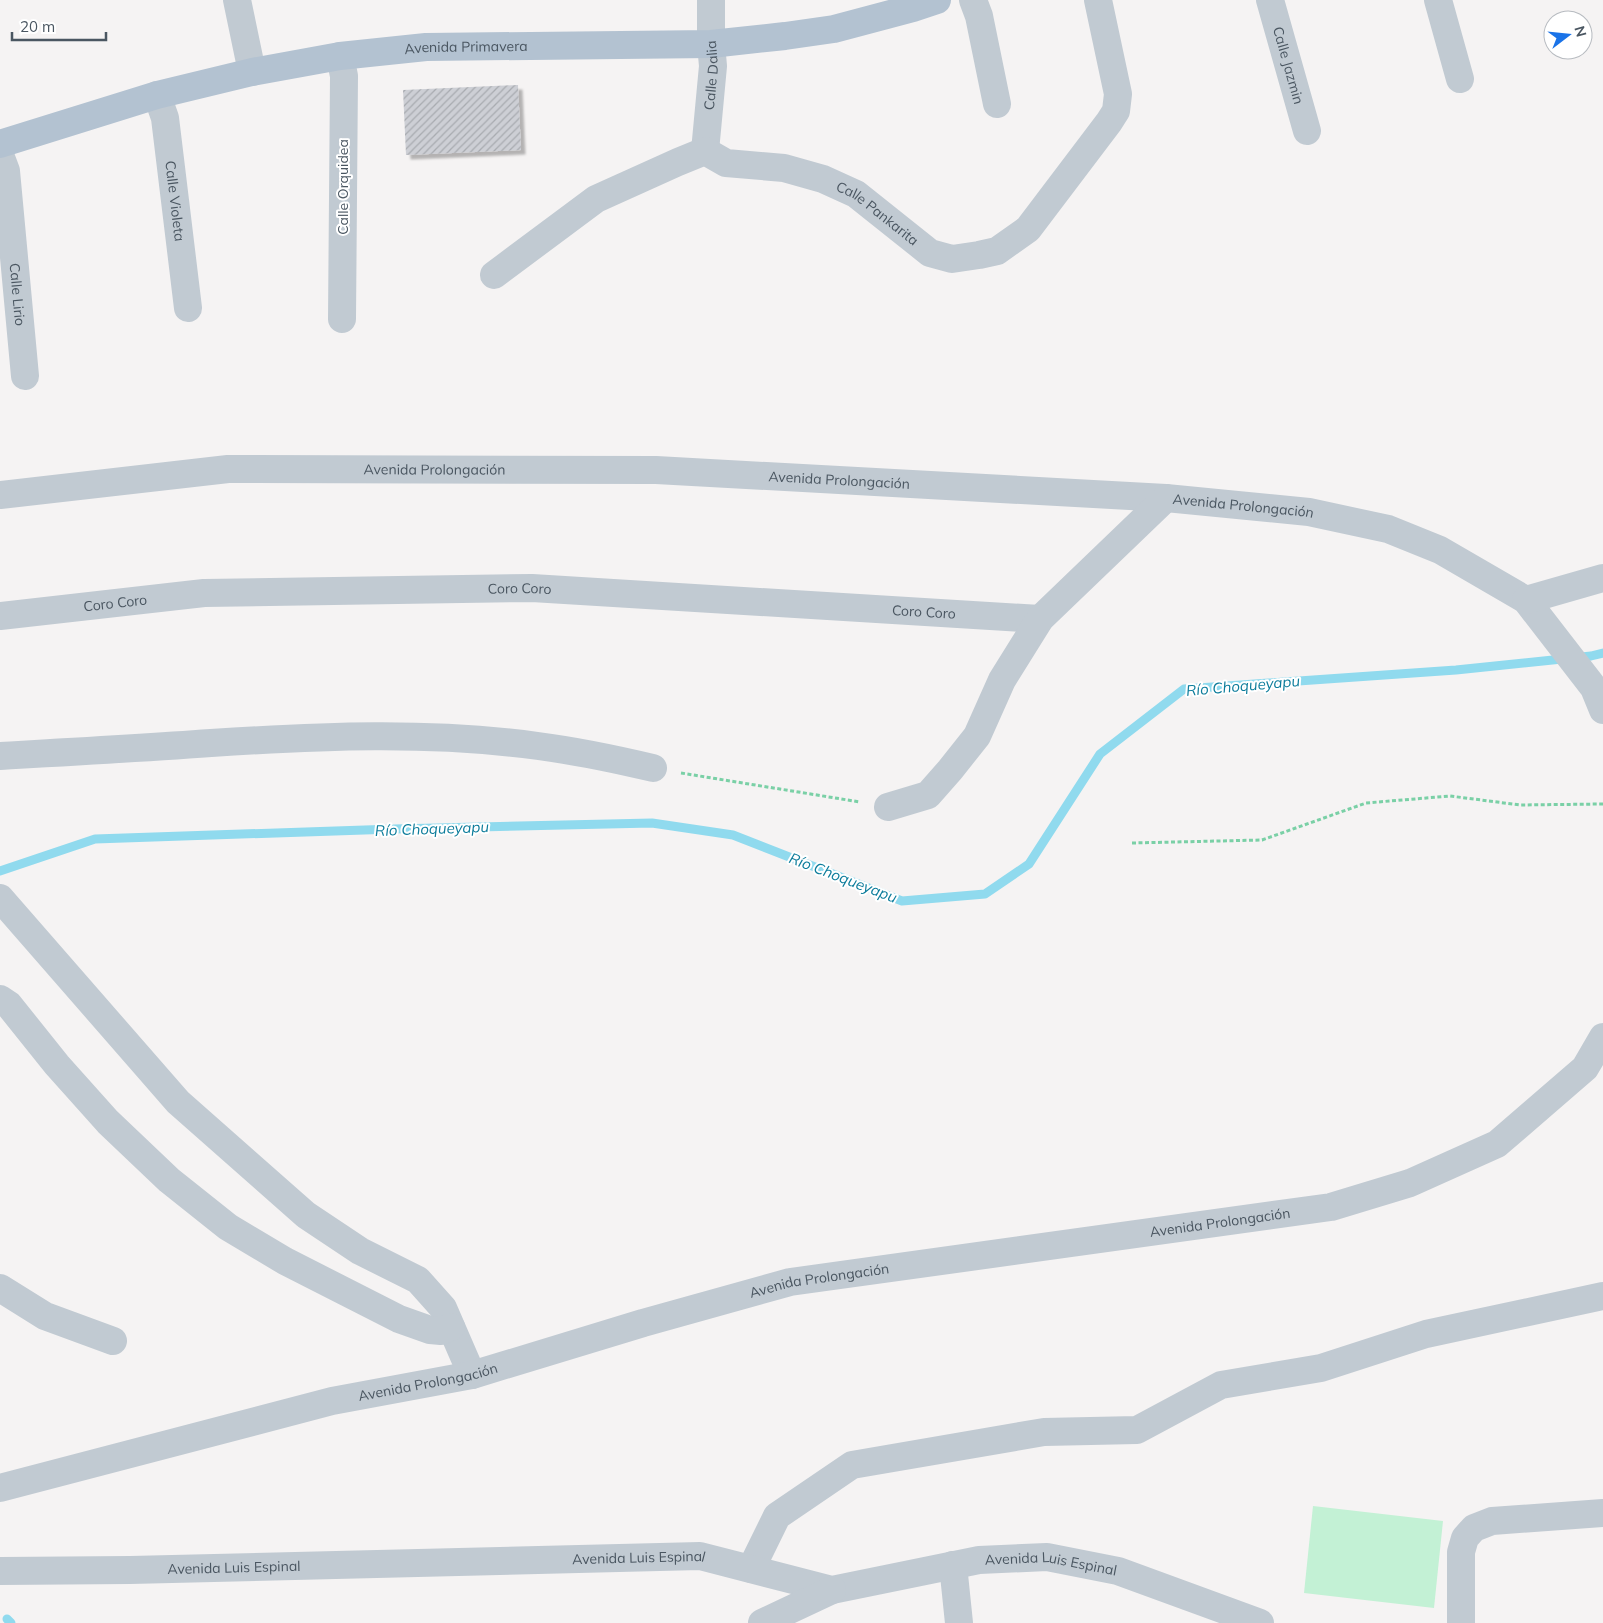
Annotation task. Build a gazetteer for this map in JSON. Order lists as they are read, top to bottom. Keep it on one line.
{"streets":{"main road":["Avenida Primavera"],"street":["Calle Jazmin","Calle Dalia","Calle Orquidea","Calle Violeta","Calle Pankarita","Calle Lirio","Avenida Prolongación","Coro Coro","Avenida Luis Espinal"]},"crossings":[["Avenida Primavera","Calle Dalia"],["Avenida Primavera","Calle Orquidea"],["Avenida Primavera","Calle Violeta"],["Calle Dalia","Calle Pankarita"]],"water":["Río Choqueyapu"],"scale_bar":"20 m","north":"right"}
